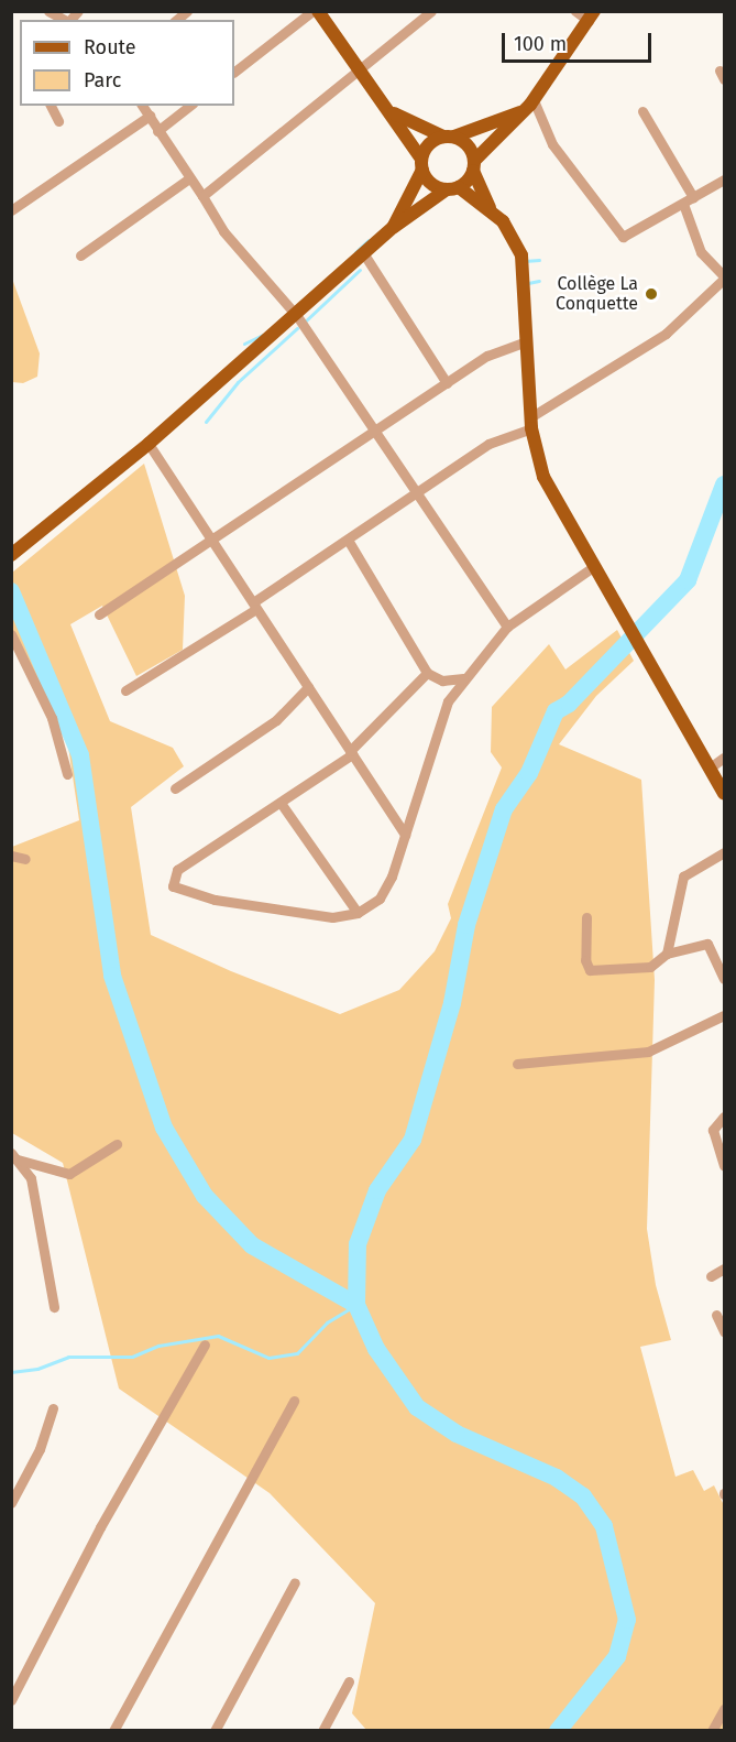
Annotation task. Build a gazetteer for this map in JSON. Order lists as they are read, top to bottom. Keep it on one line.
{"places":["Collège La Conquette"],"legend":["Route","Parc"],"scale_bar":"100 m"}
